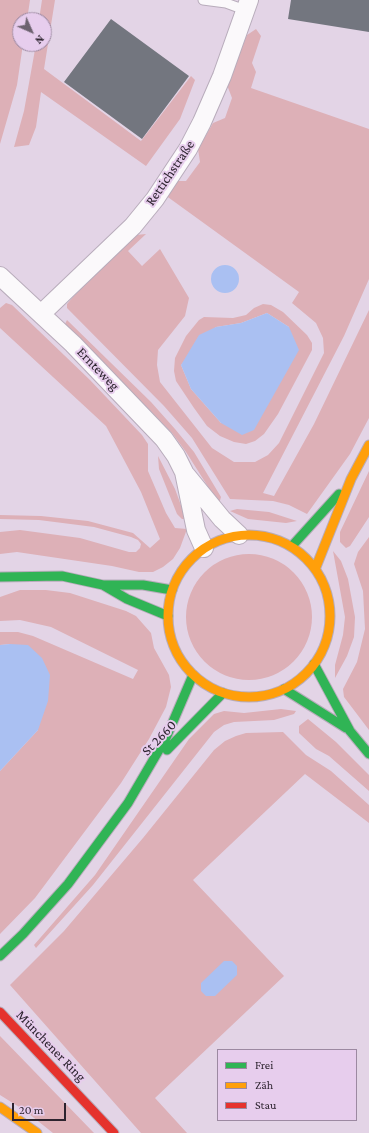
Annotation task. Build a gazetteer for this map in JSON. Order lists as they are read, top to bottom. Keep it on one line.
{"streets":{"main road":["St 2660","Münchener Ring"],"street":["Rettichstraße","Ernteweg"]},"crossings":[["Rettichstraße","Ernteweg"]],"legend":["Frei","Zäh","Stau"],"scale_bar":"20 m","north":"bottom right"}
